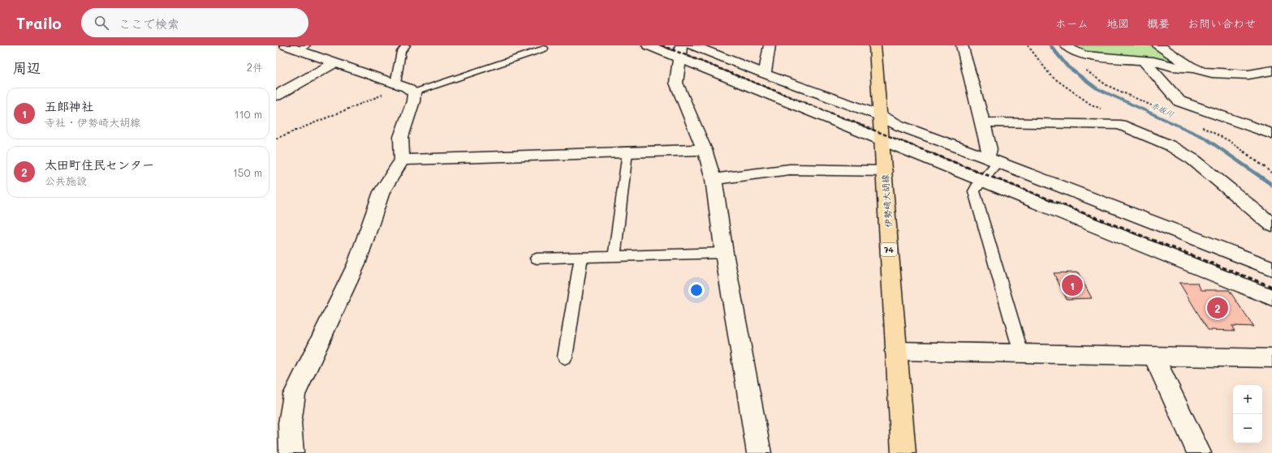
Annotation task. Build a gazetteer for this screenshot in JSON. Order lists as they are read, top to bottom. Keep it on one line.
{"streets":{"main road":["伊勢崎大胡線","74"]},"water":["赤坂川"],"page":{"header":"Trailo","search":"ここで検索","nav":["ホーム","地図","概要","お問い合わせ"],"heading":["周辺","2件"],"list":[{"mark":"1","name":"五郎神社","note":"寺社 · 伊勢崎大胡線","value":"110 m"},{"mark":"2","name":"太田町住民センター","note":"公共施設","value":"150 m"}],"pins":["1","2"],"map_buttons":["+","−"]}}
